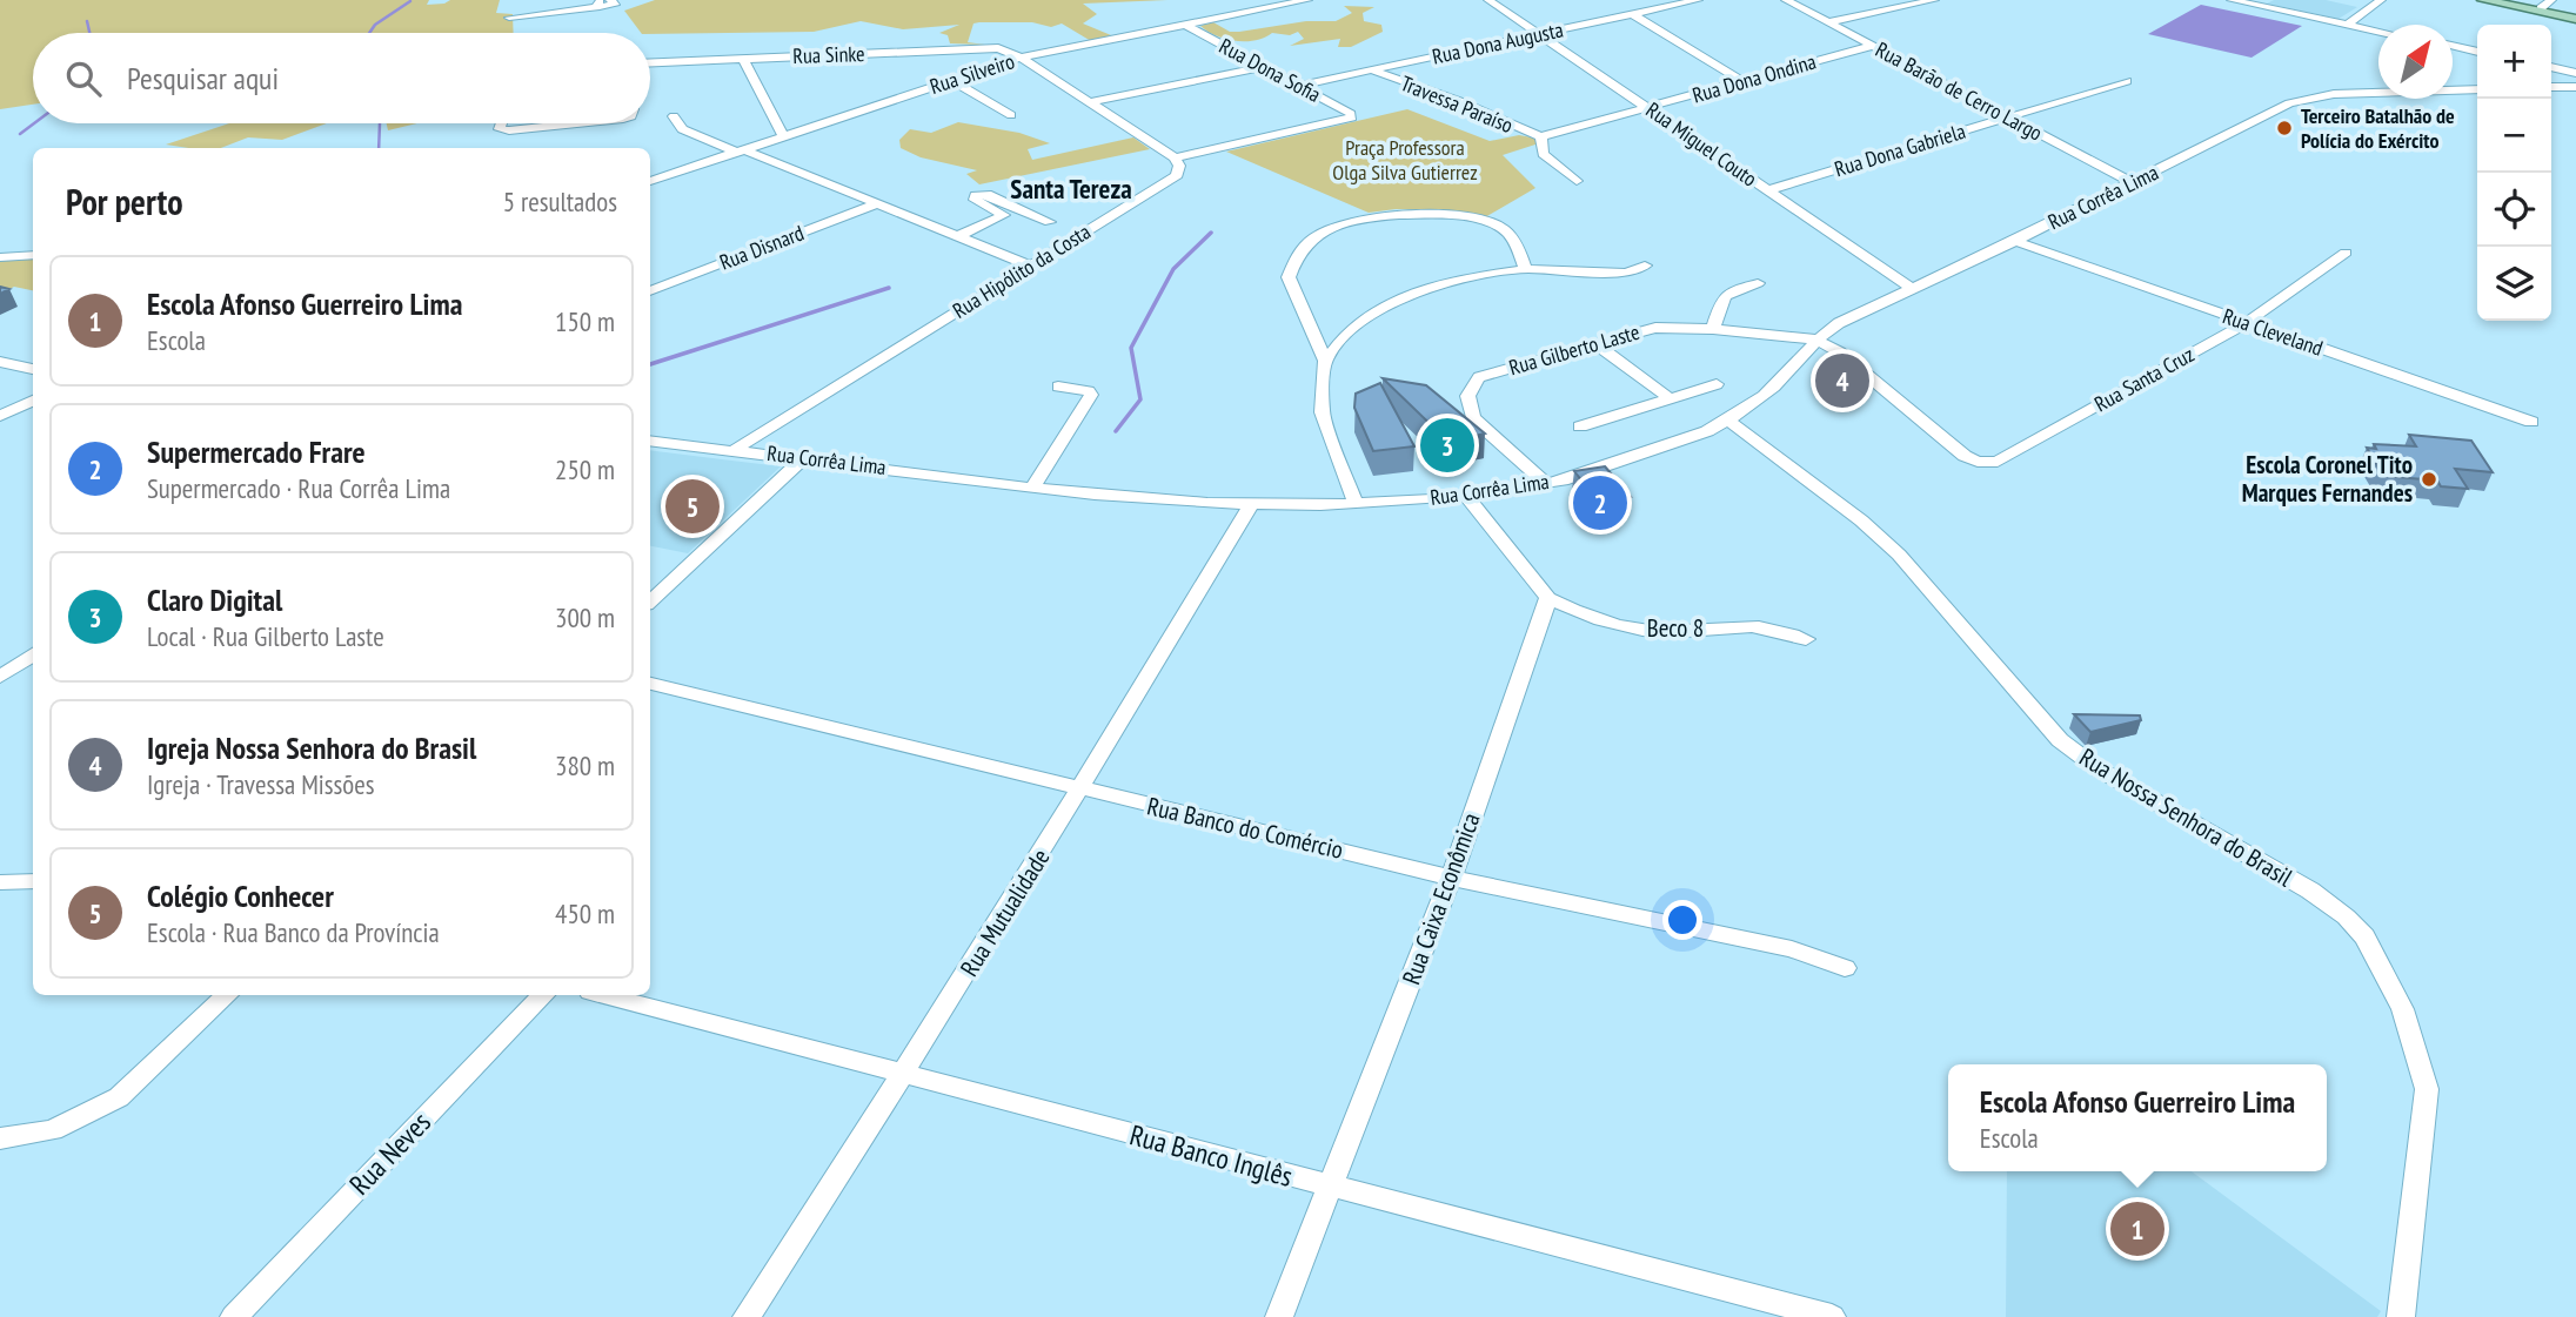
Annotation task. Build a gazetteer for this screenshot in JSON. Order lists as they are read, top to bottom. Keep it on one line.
{"streets":{"street":["Rua Dona Augusta","Rua Sinke","Rua Dona Sofia","Rua Silveiro","Rua Dona Ondina","Rua Barão de Cerro Largo","Travessa Paraíso","Rua Miguel Couto","Rua Dona Gabriela","Rua Corrêa Lima","Rua Disnard","Rua Hipólito da Costa","Rua Cleveland","Rua Gilberto Laste","Rua Santa Cruz","Beco 8","Rua Nossa Senhora do Brasil","Rua Banco do Comércio","Rua Caixa Econômica","Rua Mutualidade","Rua Neves","Rua Banco Inglês"]},"crossings":[["Rua Dona Augusta","Rua Dona Sofia"],["Rua Dona Augusta","Travessa Paraíso"],["Rua Dona Augusta","Rua Miguel Couto"],["Rua Sinke","Rua Silveiro"],["Rua Dona Sofia","Rua Silveiro"],["Rua Dona Sofia","Rua Hipólito da Costa"],["Rua Dona Ondina","Rua Barão de Cerro Largo"],["Rua Dona Ondina","Travessa Paraíso"],["Rua Dona Ondina","Rua Miguel Couto"],["Rua Barão de Cerro Largo","Rua Dona Gabriela"],["Rua Barão de Cerro Largo","Rua Corrêa Lima"],["Rua Miguel Couto","Rua Dona Gabriela"],["Rua Miguel Couto","Rua Corrêa Lima"],["Rua Corrêa Lima","Rua Hipólito da Costa"],["Rua Corrêa Lima","Rua Cleveland"],["Rua Corrêa Lima","Rua Gilberto Laste"],["Rua Corrêa Lima","Rua Santa Cruz"],["Rua Corrêa Lima","Rua Nossa Senhora do Brasil"],["Rua Corrêa Lima","Rua Mutualidade"],["Rua Cleveland","Rua Santa Cruz"],["Rua Gilberto Laste","Rua Santa Cruz"],["Beco 8","Rua Caixa Econômica"],["Rua Banco do Comércio","Rua Caixa Econômica"],["Rua Banco do Comércio","Rua Mutualidade"],["Rua Caixa Econômica","Rua Banco Inglês"],["Rua Mutualidade","Rua Banco Inglês"]],"districts":["Santa Tereza"],"parks":["Praça Professora Olga Silva Gutierrez"],"places":["Terceiro Batalhão de Polícia do Exército","Escola Coronel Tito Marques Fernandes"],"north":"top right","page":{"map_buttons":["+","−"],"search":"Pesquisar aqui","heading":["Por perto","5 resultados"],"list":[{"mark":"1","name":"Escola Afonso Guerreiro Lima","note":"Escola","value":"150 m"},{"mark":"2","name":"Supermercado Frare","note":"Supermercado · Rua Corrêa Lima","value":"250 m"},{"mark":"3","name":"Claro Digital","note":"Local · Rua Gilberto Laste","value":"300 m"},{"mark":"4","name":"Igreja Nossa Senhora do Brasil","note":"Igreja · Travessa Missões","value":"380 m"},{"mark":"5","name":"Colégio Conhecer","note":"Escola · Rua Banco da Província","value":"450 m"}],"pins":["4","3","2","5","1"],"popup":["Escola Afonso Guerreiro Lima","Escola"]}}
